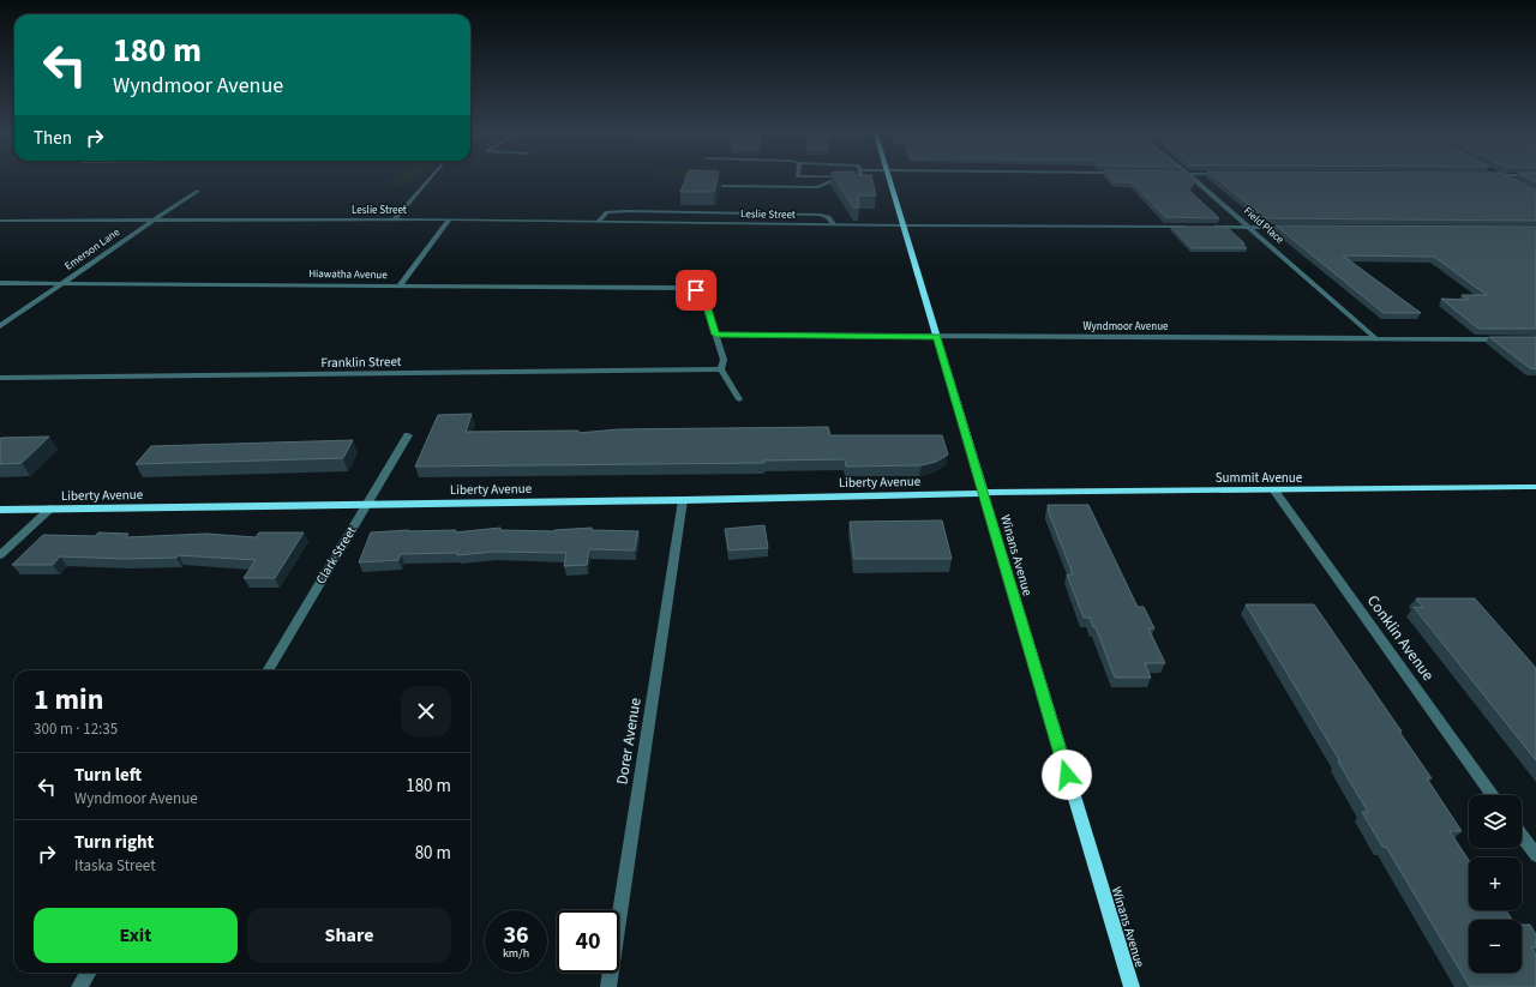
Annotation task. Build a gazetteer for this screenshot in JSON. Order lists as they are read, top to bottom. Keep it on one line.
{"streets":{"street":["Leslie Street","Field Place","Emerson Lane","Hiawatha Avenue","Wyndmoor Avenue","Franklin Street","Summit Avenue","Liberty Avenue","Clark Street","Winans Avenue","Conklin Avenue","Dorer Avenue"]},"crossings":[["Leslie Street","Emerson Lane"],["Leslie Street","Winans Avenue"],["Field Place","Wyndmoor Avenue"],["Emerson Lane","Hiawatha Avenue"],["Hiawatha Avenue","Wyndmoor Avenue"],["Wyndmoor Avenue","Winans Avenue"],["Summit Avenue","Liberty Avenue"],["Summit Avenue","Winans Avenue"],["Summit Avenue","Conklin Avenue"],["Liberty Avenue","Clark Street"],["Liberty Avenue","Winans Avenue"],["Liberty Avenue","Dorer Avenue"]],"page":{"turn":["180 m","Wyndmoor Avenue"],"then":"Then","heading":["1 min","300 m · 12:35"],"list":[{"name":"Turn left","note":"Wyndmoor Avenue","value":"180 m"},{"name":"Turn right","note":"Itaska Street","value":"80 m"}],"map_buttons":["+","−"],"buttons":["Exit","Share"],"speed":"36 km/h","limit":"40"}}
